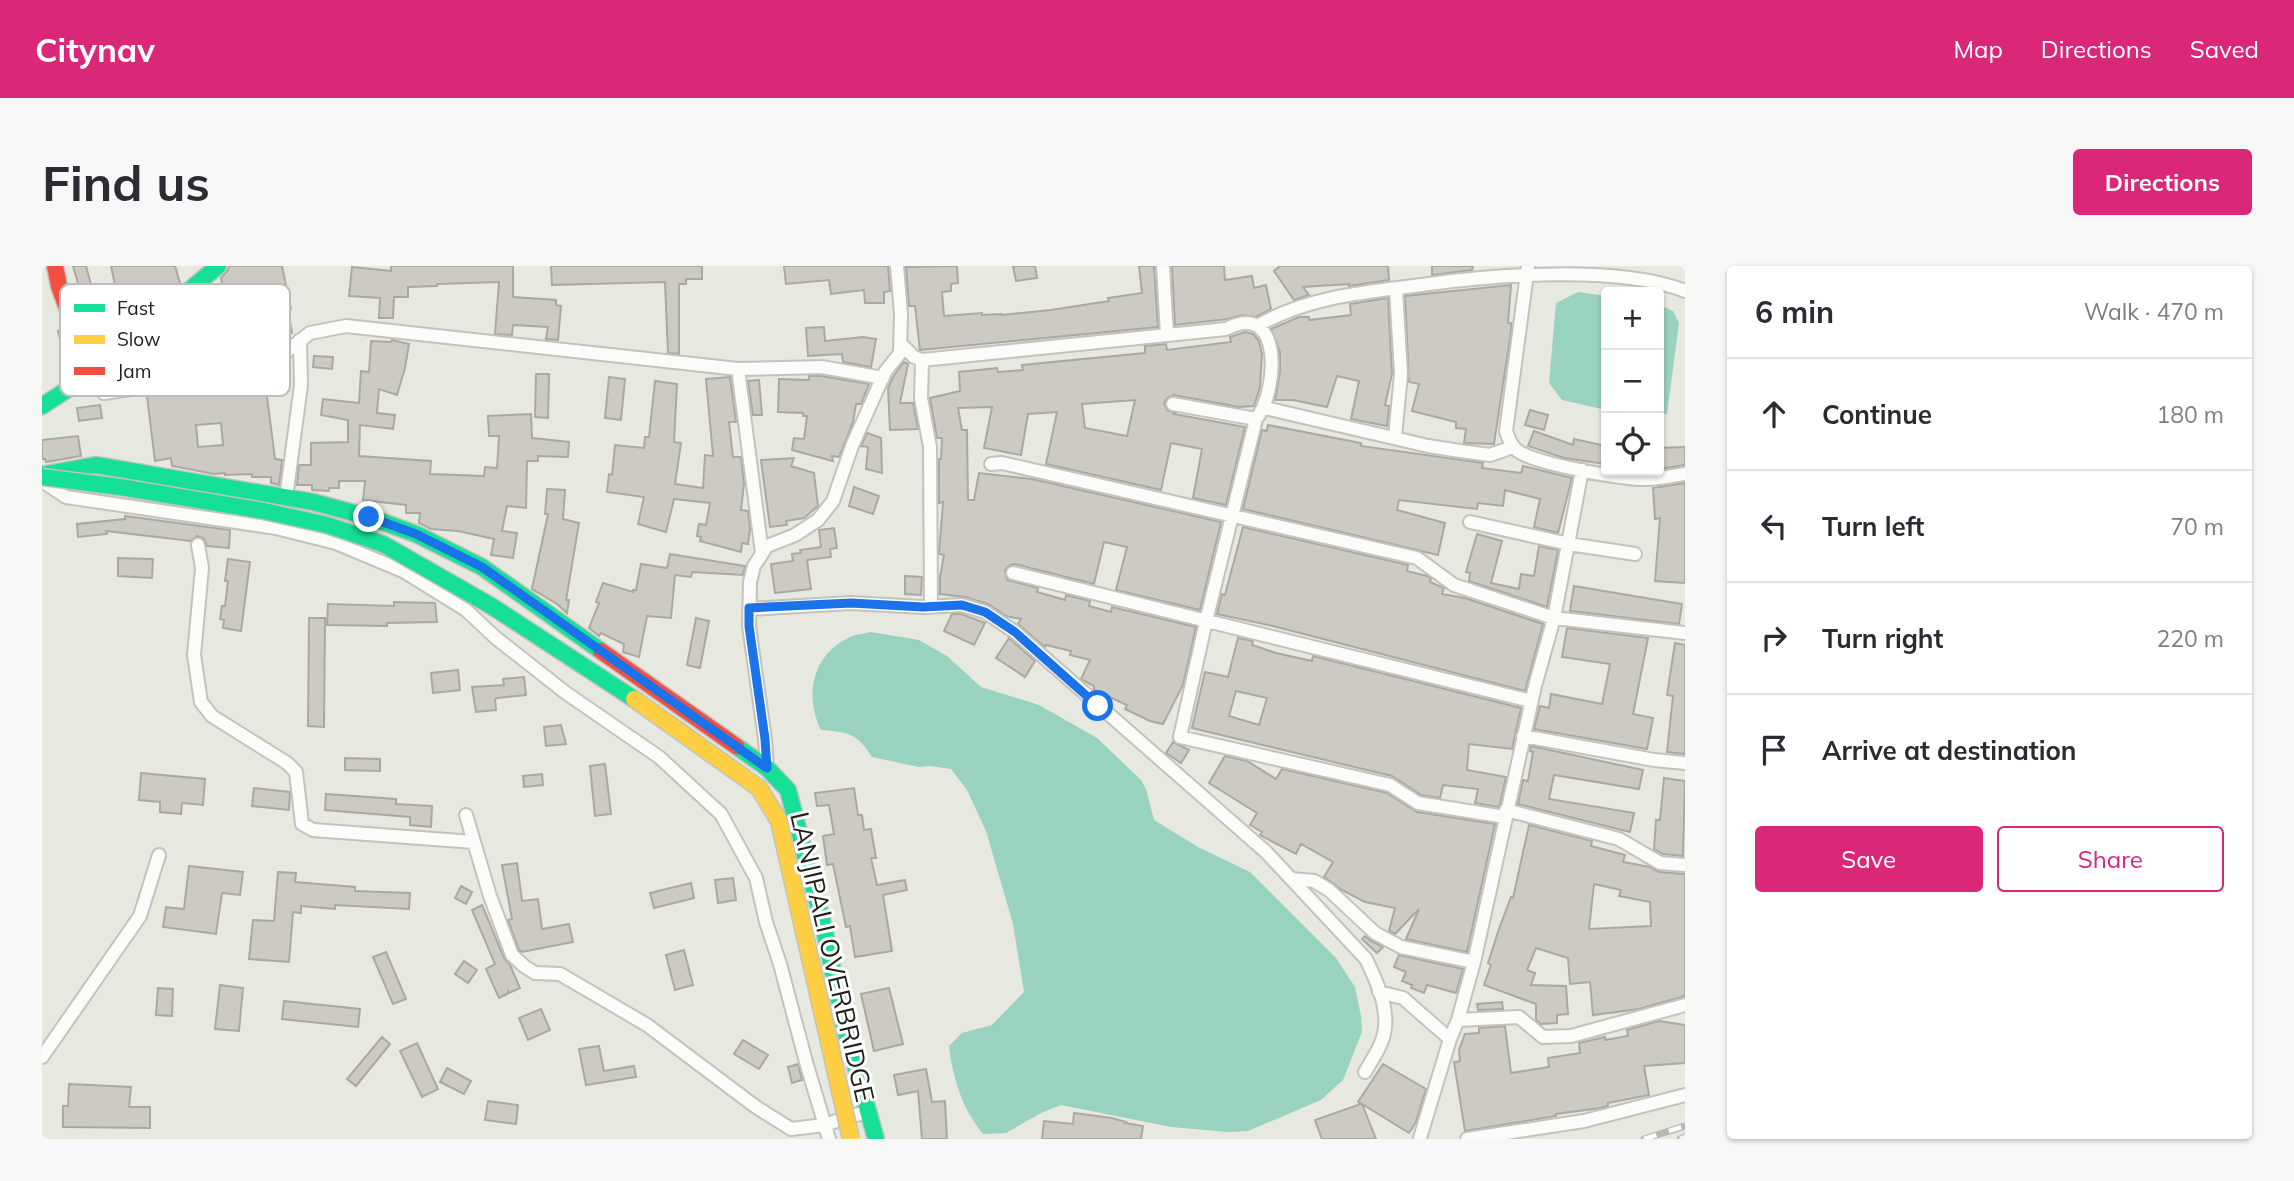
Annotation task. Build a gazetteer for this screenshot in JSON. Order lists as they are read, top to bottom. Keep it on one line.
{"streets":{"street":["LANJIPALI OVERBRIDGE"]},"legend":["Fast","Slow","Jam"],"page":{"header":"Citynav","nav":["Map","Directions","Saved"],"buttons":["Directions",["Save","Share"]],"title":"Find us","heading":["6 min","Walk · 470 m"],"map_buttons":["+","−"],"list":[["Continue","180 m"],["Turn left","70 m"],["Turn right","220 m"],"Arrive at destination"]}}
